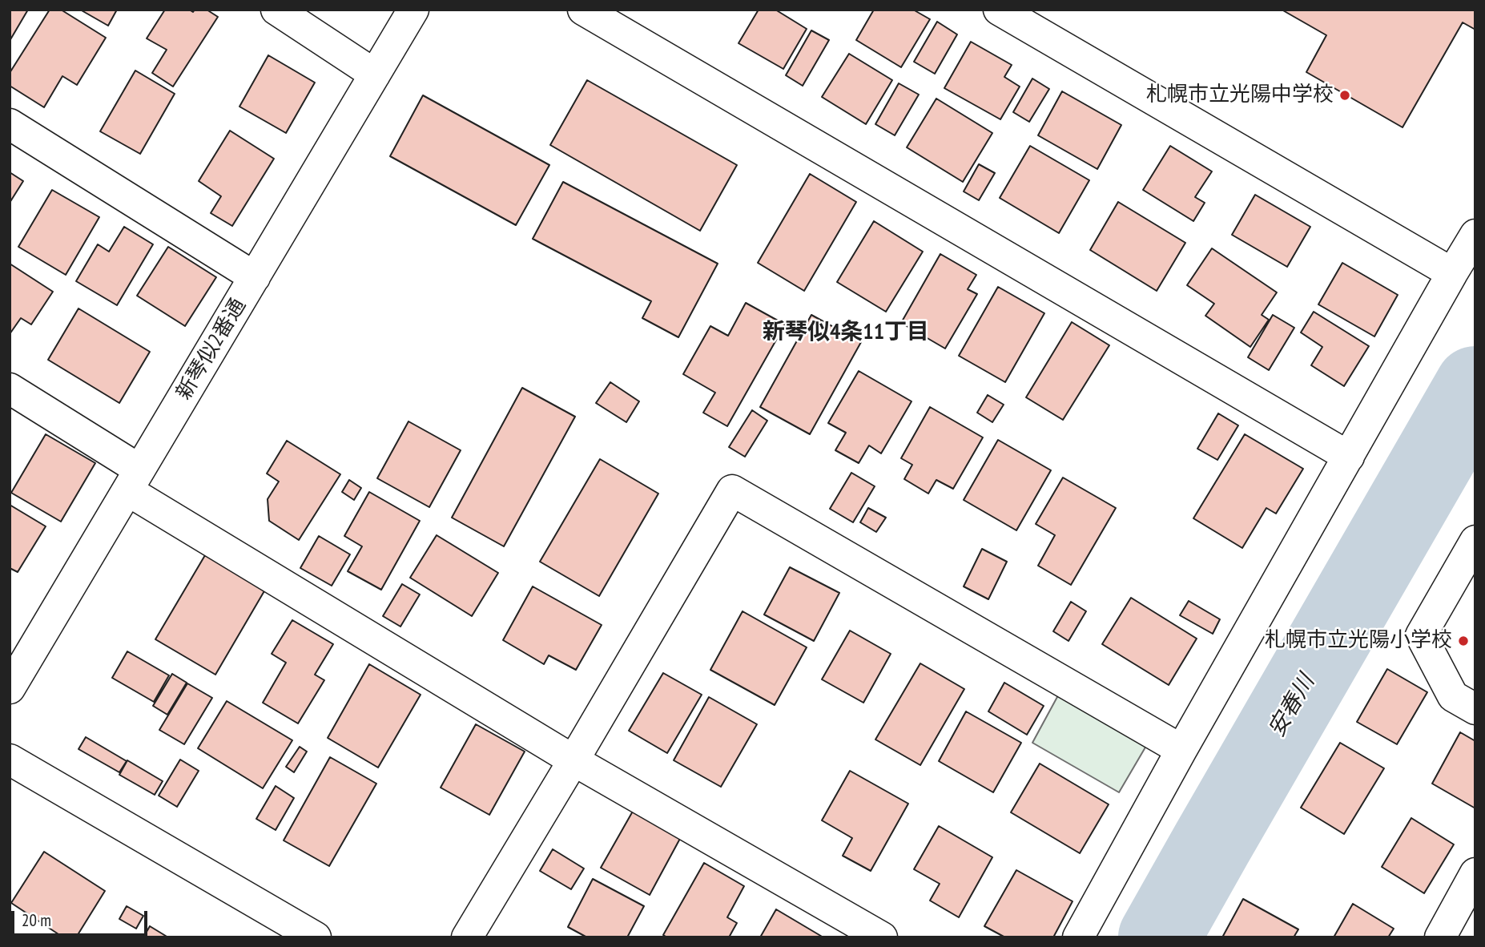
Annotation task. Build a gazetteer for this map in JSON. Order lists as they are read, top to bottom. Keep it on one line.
{"streets":{"street":["新琴似2番通"]},"districts":["新琴似4条11丁目"],"water":["安春川"],"places":["札幌市立光陽中学校","札幌市立光陽小学校"],"scale_bar":"20 m"}
